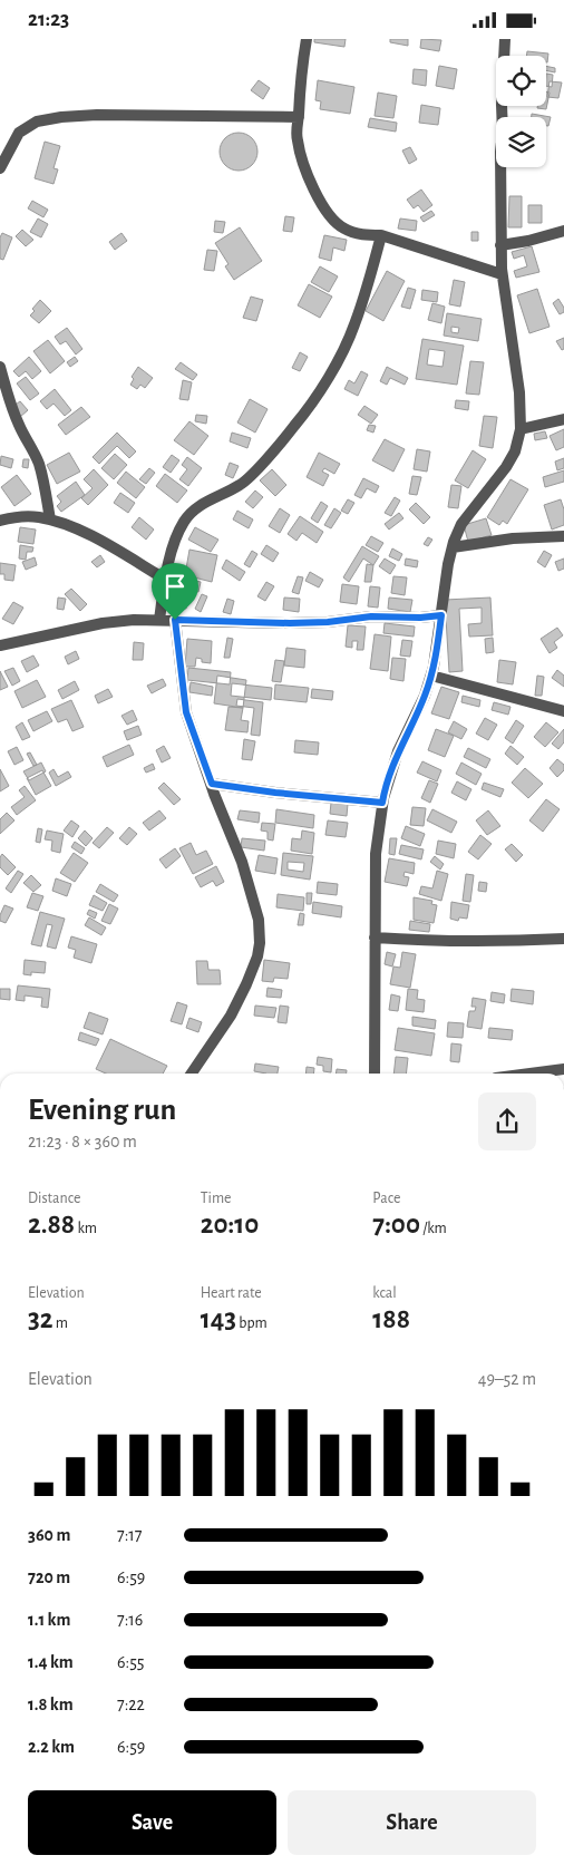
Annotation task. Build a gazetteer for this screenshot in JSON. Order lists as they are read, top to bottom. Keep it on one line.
{"page":{"status":"21:23","heading":["Evening run","21:23 · 8 × 360 m"],"stats":[["Distance","2.88 km"],["Time","20:10"],["Pace","7:00 /km"],["Elevation","32 m"],["Heart rate","143 bpm"],["kcal","188"]],"chart":["Elevation","49–52 m"],"list":[{"name":"360 m","note":"7:17"},{"name":"720 m","note":"6:59"},{"name":"1.1 km","note":"7:16"},{"name":"1.4 km","note":"6:55"},{"name":"1.8 km","note":"7:22"},{"name":"2.2 km","note":"6:59"}],"buttons":["Save","Share"]}}
